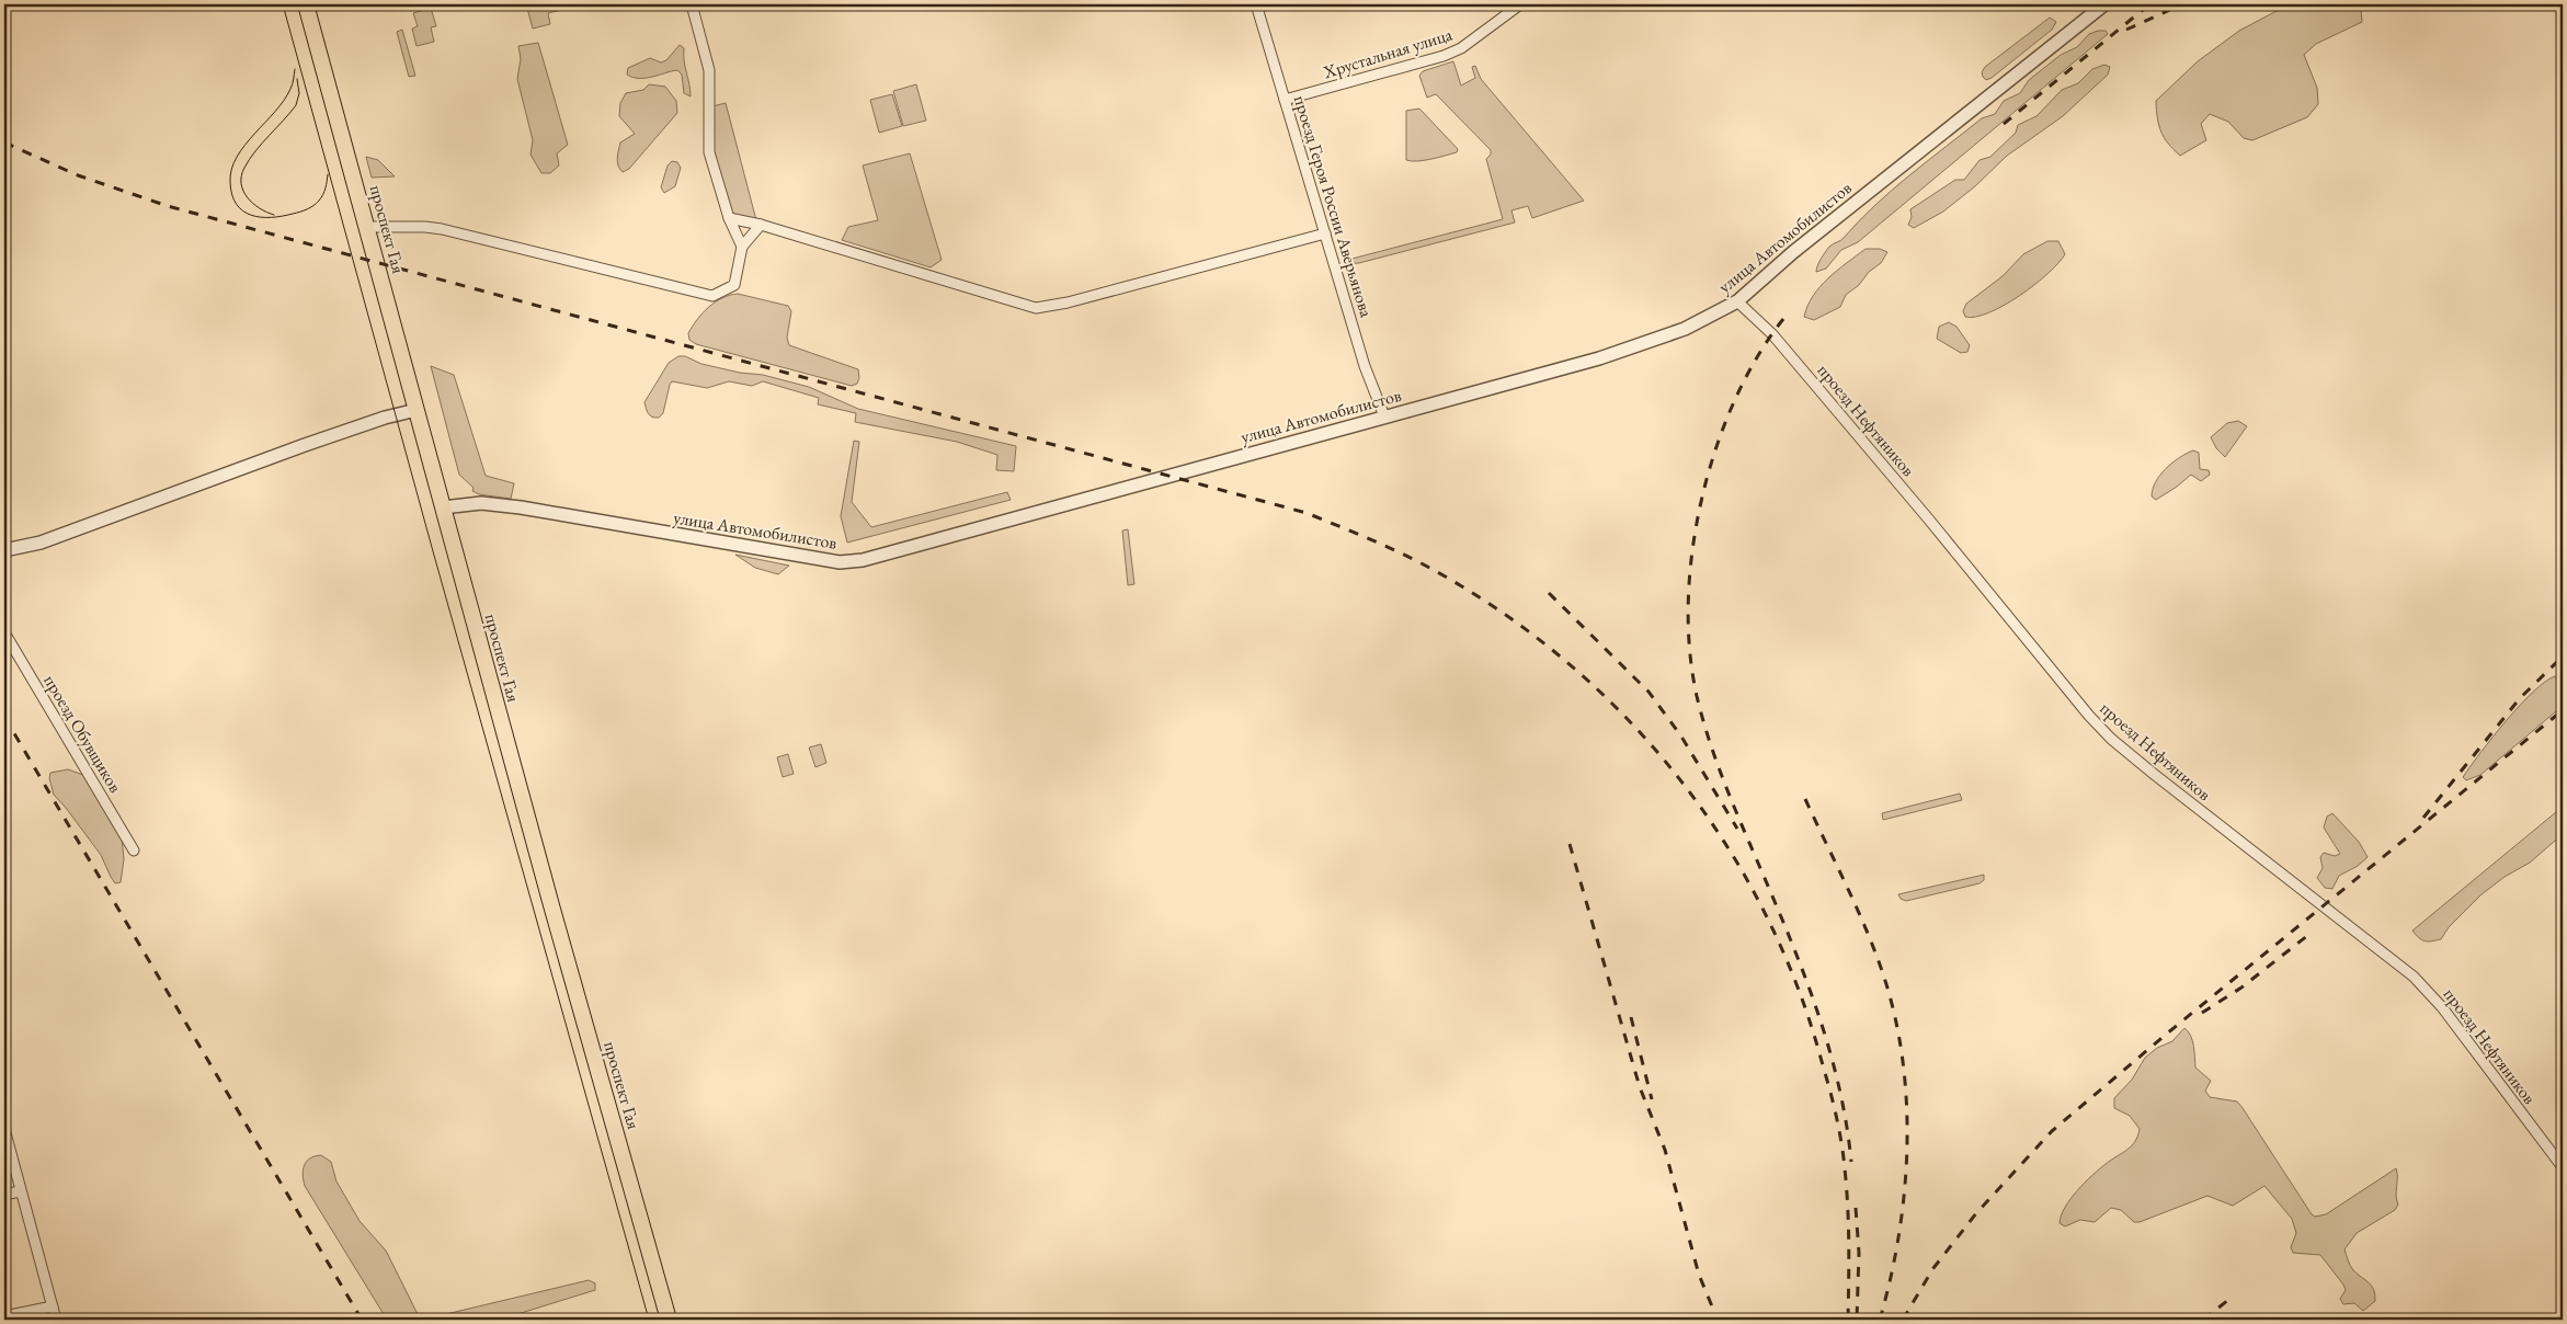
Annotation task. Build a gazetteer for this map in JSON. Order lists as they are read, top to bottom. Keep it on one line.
{"streets":{"main road":["проспект Гая"],"street":["Хрустальная улица","проезд Героя России Аверьянова","улица Автомобилистов","проезд Нефтяников","проезд Обувщиков"]},"crossings":[["Хрустальная улица","проезд Героя России Аверьянова"],["проезд Героя России Аверьянова","улица Автомобилистов"],["проспект Гая","улица Автомобилистов"],["улица Автомобилистов","проезд Нефтяников"]]}
